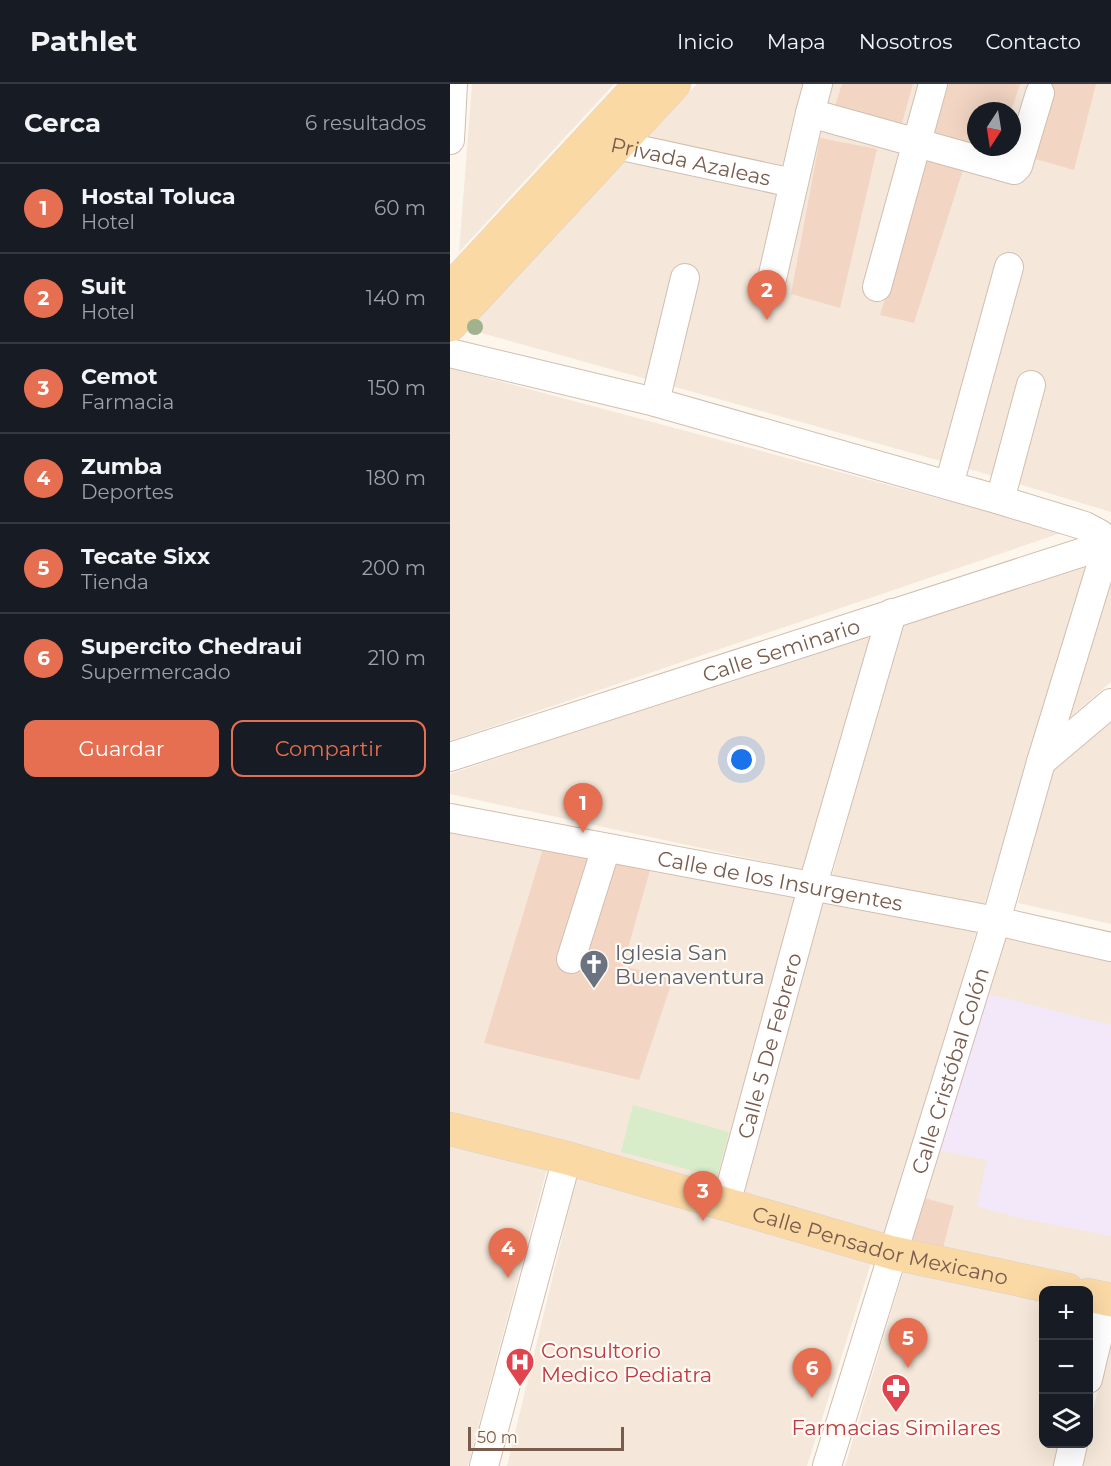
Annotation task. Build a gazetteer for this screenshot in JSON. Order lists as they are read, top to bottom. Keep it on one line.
{"streets":{"main road":["Calle Pensador Mexicano"],"street":["Privada Azaleas","Calle Seminario","Calle de los Insurgentes","Calle 5 De Febrero","Calle Cristóbal Colón"]},"crossings":[["Calle Seminario","Calle 5 De Febrero"],["Calle Seminario","Calle Cristóbal Colón"],["Calle de los Insurgentes","Calle 5 De Febrero"],["Calle de los Insurgentes","Calle Cristóbal Colón"],["Calle 5 De Febrero","Calle Pensador Mexicano"],["Calle Cristóbal Colón","Calle Pensador Mexicano"]],"places":{"church":["Iglesia San Buenaventura"],"hospital":["Consultorio Medico Pediatra"],"pharmacy":["Farmacias Similares"]},"scale_bar":"50 m","north":"bottom","page":{"header":"Pathlet","nav":["Inicio","Mapa","Nosotros","Contacto"],"heading":["Cerca","6 resultados"],"list":[{"mark":"1","name":"Hostal Toluca","note":"Hotel","value":"60 m"},{"mark":"2","name":"Suit","note":"Hotel","value":"140 m"},{"mark":"3","name":"Cemot","note":"Farmacia","value":"150 m"},{"mark":"4","name":"Zumba","note":"Deportes","value":"180 m"},{"mark":"5","name":"Tecate Sixx","note":"Tienda","value":"200 m"},{"mark":"6","name":"Supercito Chedraui","note":"Supermercado","value":"210 m"}],"pins":["2","1","3","4","5","6"],"buttons":["Guardar","Compartir"],"map_buttons":["+","−"],"scale":"50 m"}}
